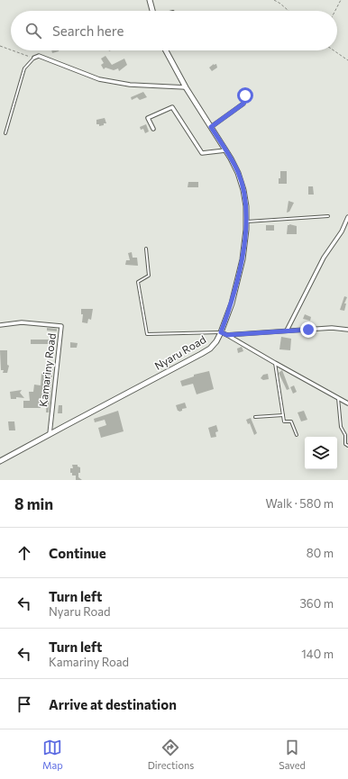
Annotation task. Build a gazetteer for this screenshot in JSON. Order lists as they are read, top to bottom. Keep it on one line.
{"streets":{"main road":["Nyaru Road"],"street":["Kamariny Road"]},"crossings":[["Nyaru Road","Kamariny Road"]],"page":{"search":"Search here","heading":["8 min","Walk · 580 m"],"list":[["Continue","80 m"],["Turn left","Nyaru Road","360 m"],["Turn left","Kamariny Road","140 m"],"Arrive at destination"],"nav":["Map","Directions","Saved"]}}
